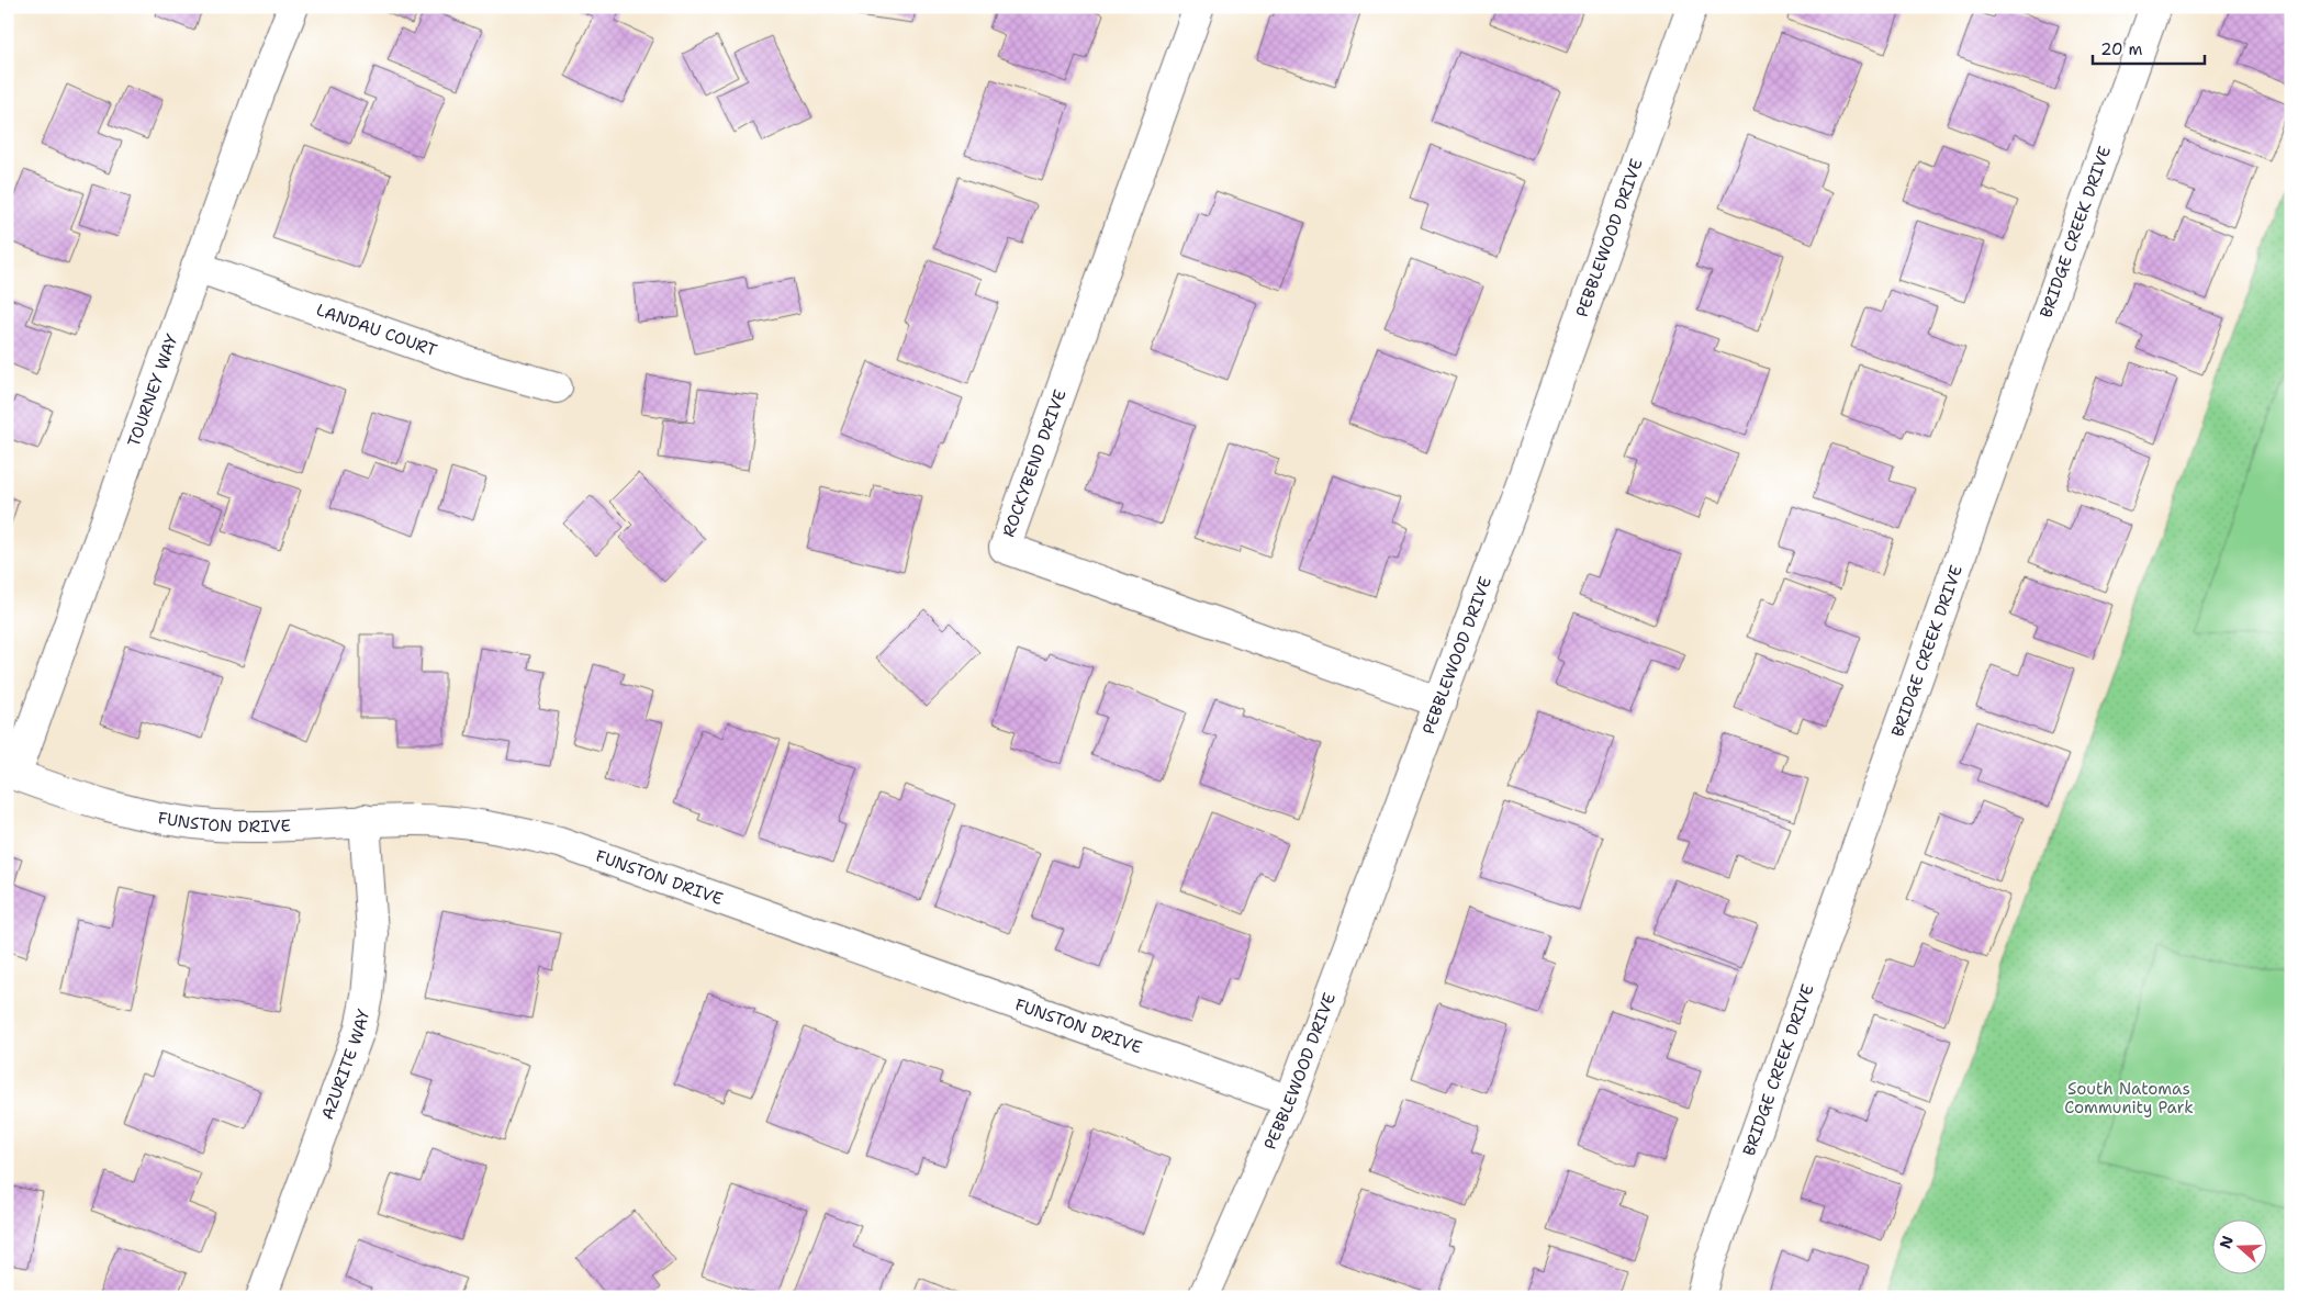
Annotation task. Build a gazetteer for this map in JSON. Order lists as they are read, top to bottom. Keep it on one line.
{"streets":{"street":["BRIDGE CREEK DRIVE","PEBBLEWOOD DRIVE","LANDAU COURT","TOURNEY WAY","ROCKYBEND DRIVE","FUNSTON DRIVE","AZURITE WAY"]},"crossings":[["PEBBLEWOOD DRIVE","ROCKYBEND DRIVE"],["PEBBLEWOOD DRIVE","FUNSTON DRIVE"],["LANDAU COURT","TOURNEY WAY"],["TOURNEY WAY","FUNSTON DRIVE"],["FUNSTON DRIVE","AZURITE WAY"]],"parks":["South Natomas Community Park"],"scale_bar":"20 m","north":"left"}
